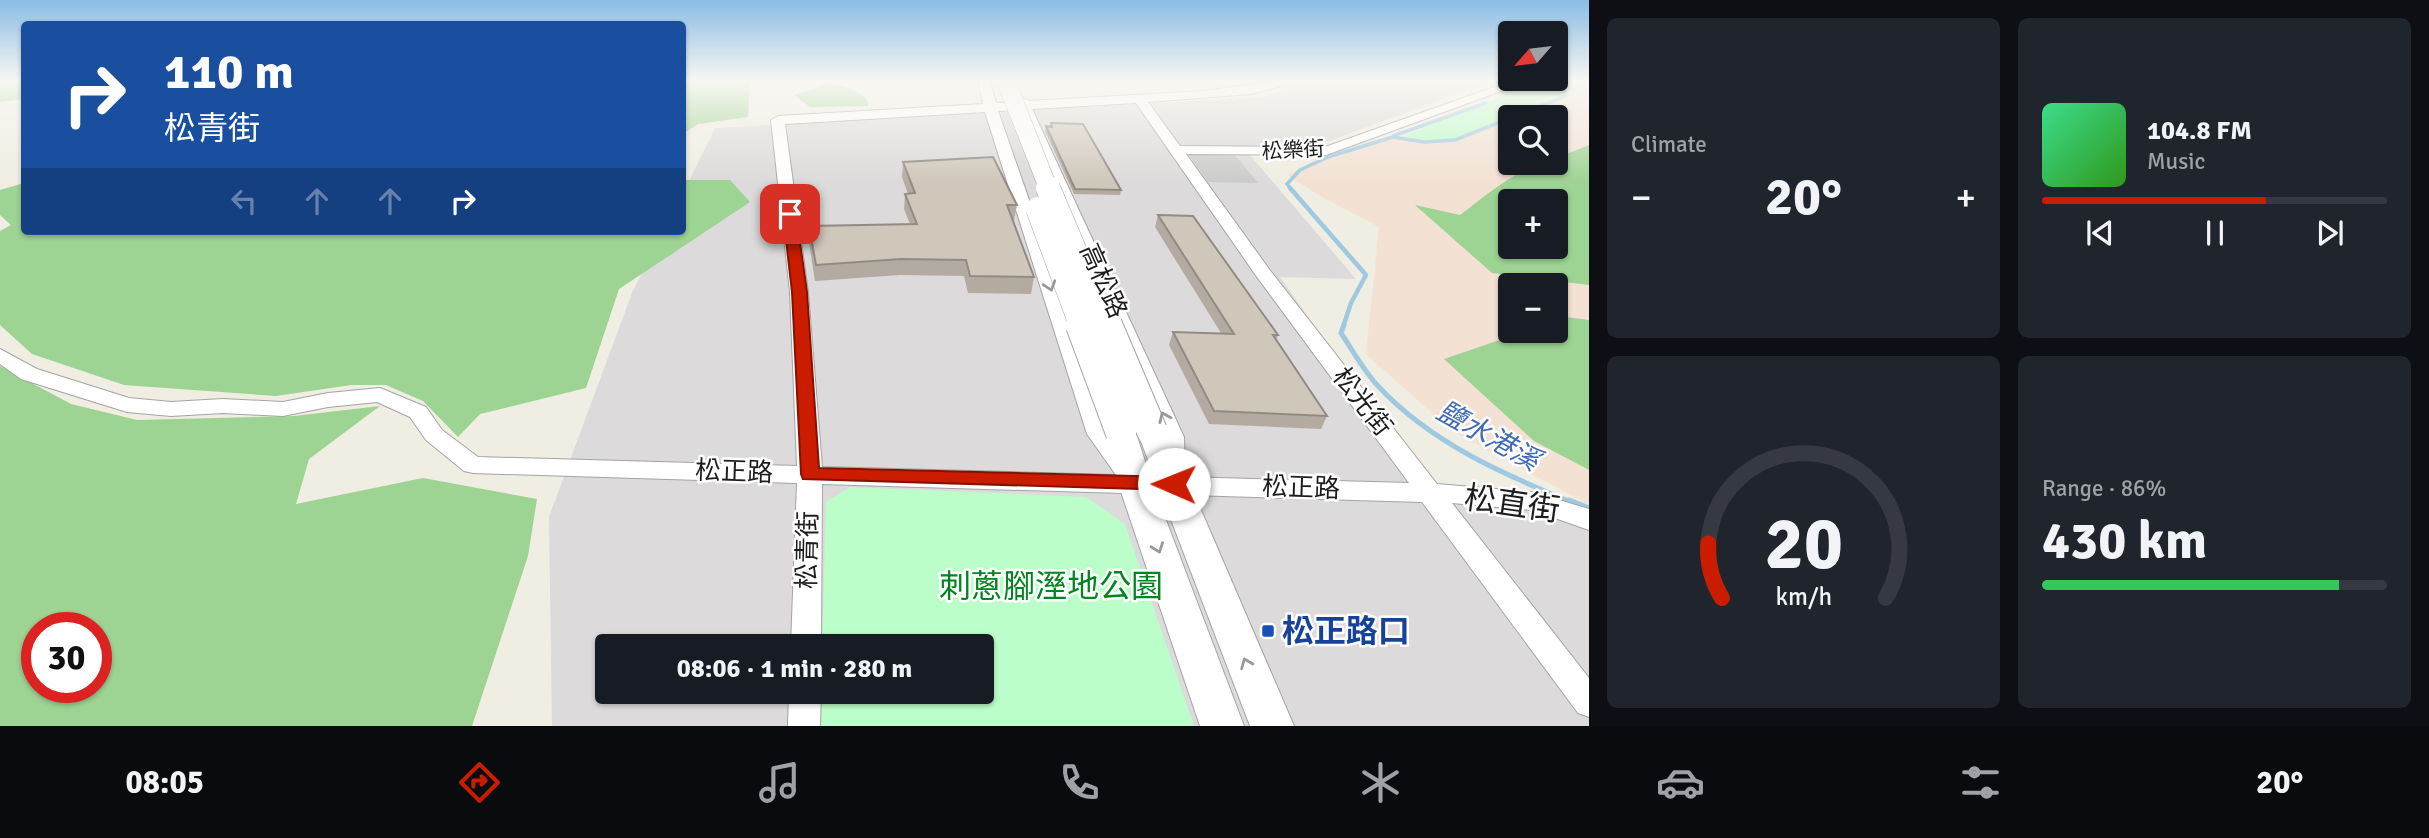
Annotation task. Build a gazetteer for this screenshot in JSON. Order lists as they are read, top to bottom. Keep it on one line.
{"streets":{"street":["松樂街","高松路","松光街","松正路","松直街","松青街"]},"crossings":[["松樂街","松光街"],["高松路","松正路"],["松光街","松正路"],["松光街","松直街"],["松正路","松直街"],["松正路","松青街"]],"water":["鹽水港溪"],"parks":["刺蔥腳溼地公園"],"places":{"transit":["松正路口"]},"north":"bottom left","page":{"tile":["Climate",["Range · 86%","430 km"]],"map_buttons":["+","−"],"turn":["110 m","松青街"],"song":["104.8 FM","Music"],"heat":["−","20°","+"],"limit":"30","trip":"08:06 · 1 min · 280 m","tabs":["08:05","20°"],"gauge":["20","km/h"]}}
